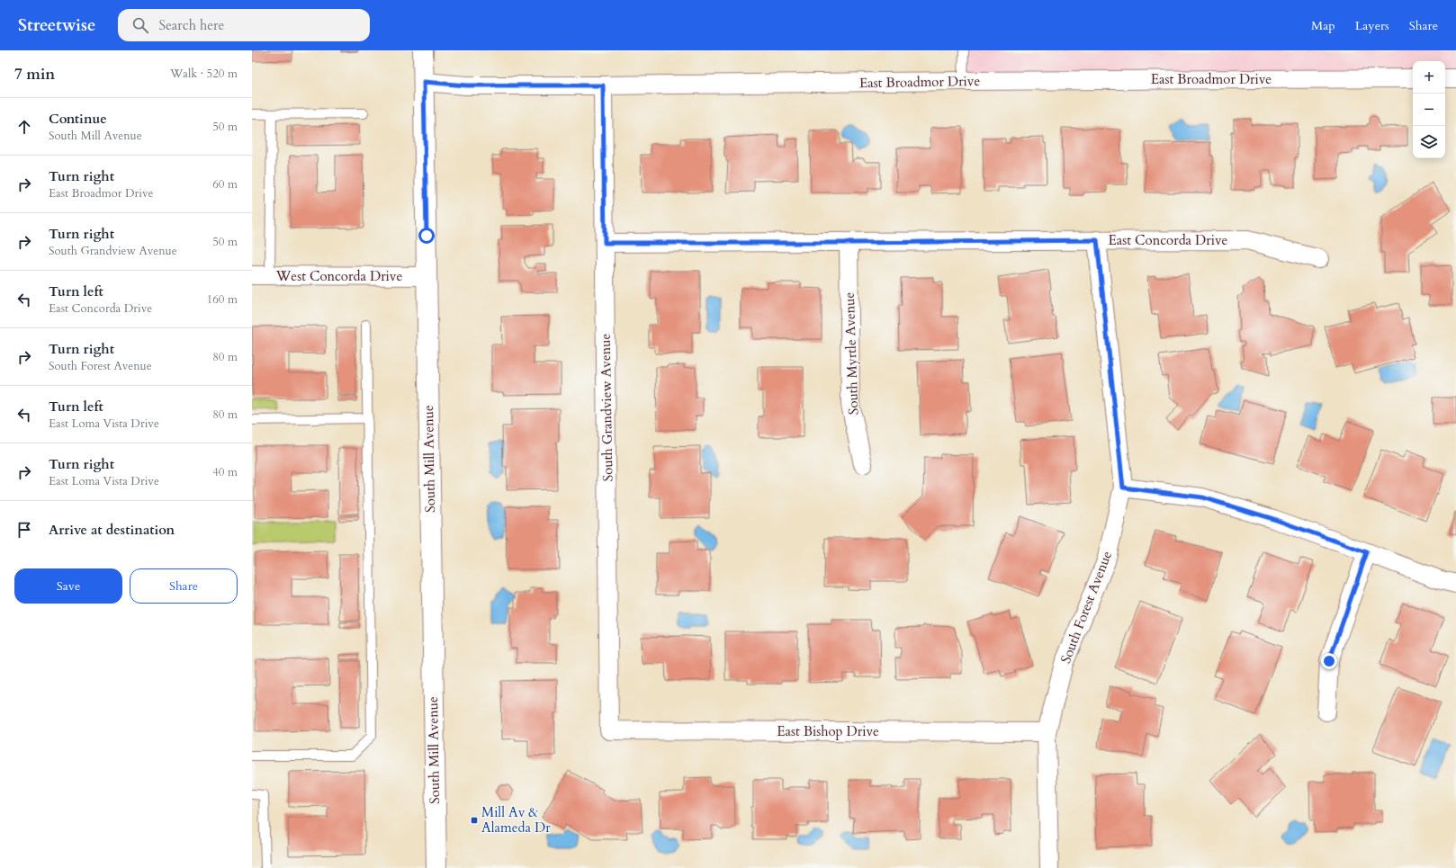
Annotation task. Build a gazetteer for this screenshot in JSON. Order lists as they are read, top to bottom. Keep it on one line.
{"streets":{"main road":["South Mill Avenue"],"street":["East Broadmor Drive","East Concorda Drive","West Concorda Drive","South Myrtle Avenue","South Grandview Avenue","South Forest Avenue","East Bishop Drive"]},"crossings":[["East Broadmor Drive","South Grandview Avenue"],["East Broadmor Drive","South Mill Avenue"],["East Concorda Drive","South Myrtle Avenue"],["East Concorda Drive","South Grandview Avenue"],["East Concorda Drive","South Forest Avenue"],["West Concorda Drive","South Mill Avenue"],["South Grandview Avenue","East Bishop Drive"],["South Forest Avenue","East Bishop Drive"]],"places":{"transit":["Mill Av & Alameda Dr"]},"page":{"header":"Streetwise","search":"Search here","nav":["Map","Layers","Share"],"heading":["7 min","Walk · 520 m"],"map_buttons":["+","−"],"list":[["Continue","South Mill Avenue","50 m"],["Turn right","East Broadmor Drive","60 m"],["Turn right","South Grandview Avenue","50 m"],["Turn left","East Concorda Drive","160 m"],["Turn right","South Forest Avenue","80 m"],["Turn left","East Loma Vista Drive","80 m"],["Turn right","East Loma Vista Drive","40 m"],"Arrive at destination"],"buttons":["Save","Share"]}}
